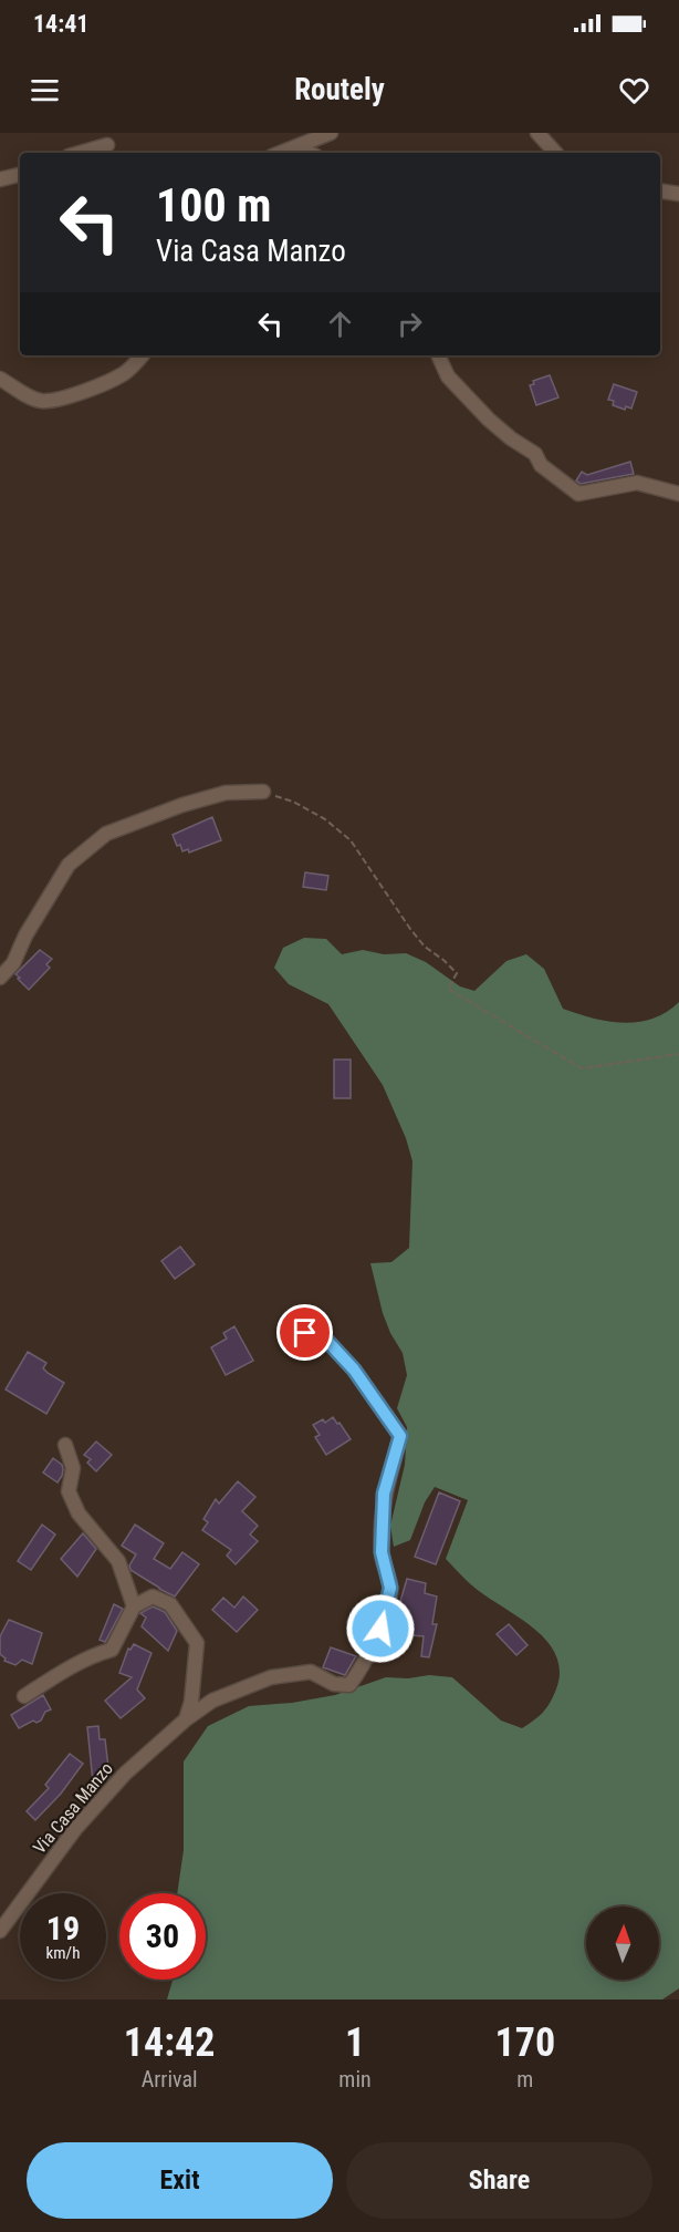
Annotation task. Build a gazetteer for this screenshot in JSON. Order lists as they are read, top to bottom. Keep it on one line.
{"streets":{"street":["Via Casa Manzo"]},"north":"top","page":{"status":"14:41","header":"Routely","turn":["100 m","Via Casa Manzo"],"speed":"19 km/h","limit":"30","eta":["14:42","Arrival","1","min","170","m"],"buttons":["Exit","Share"]}}
